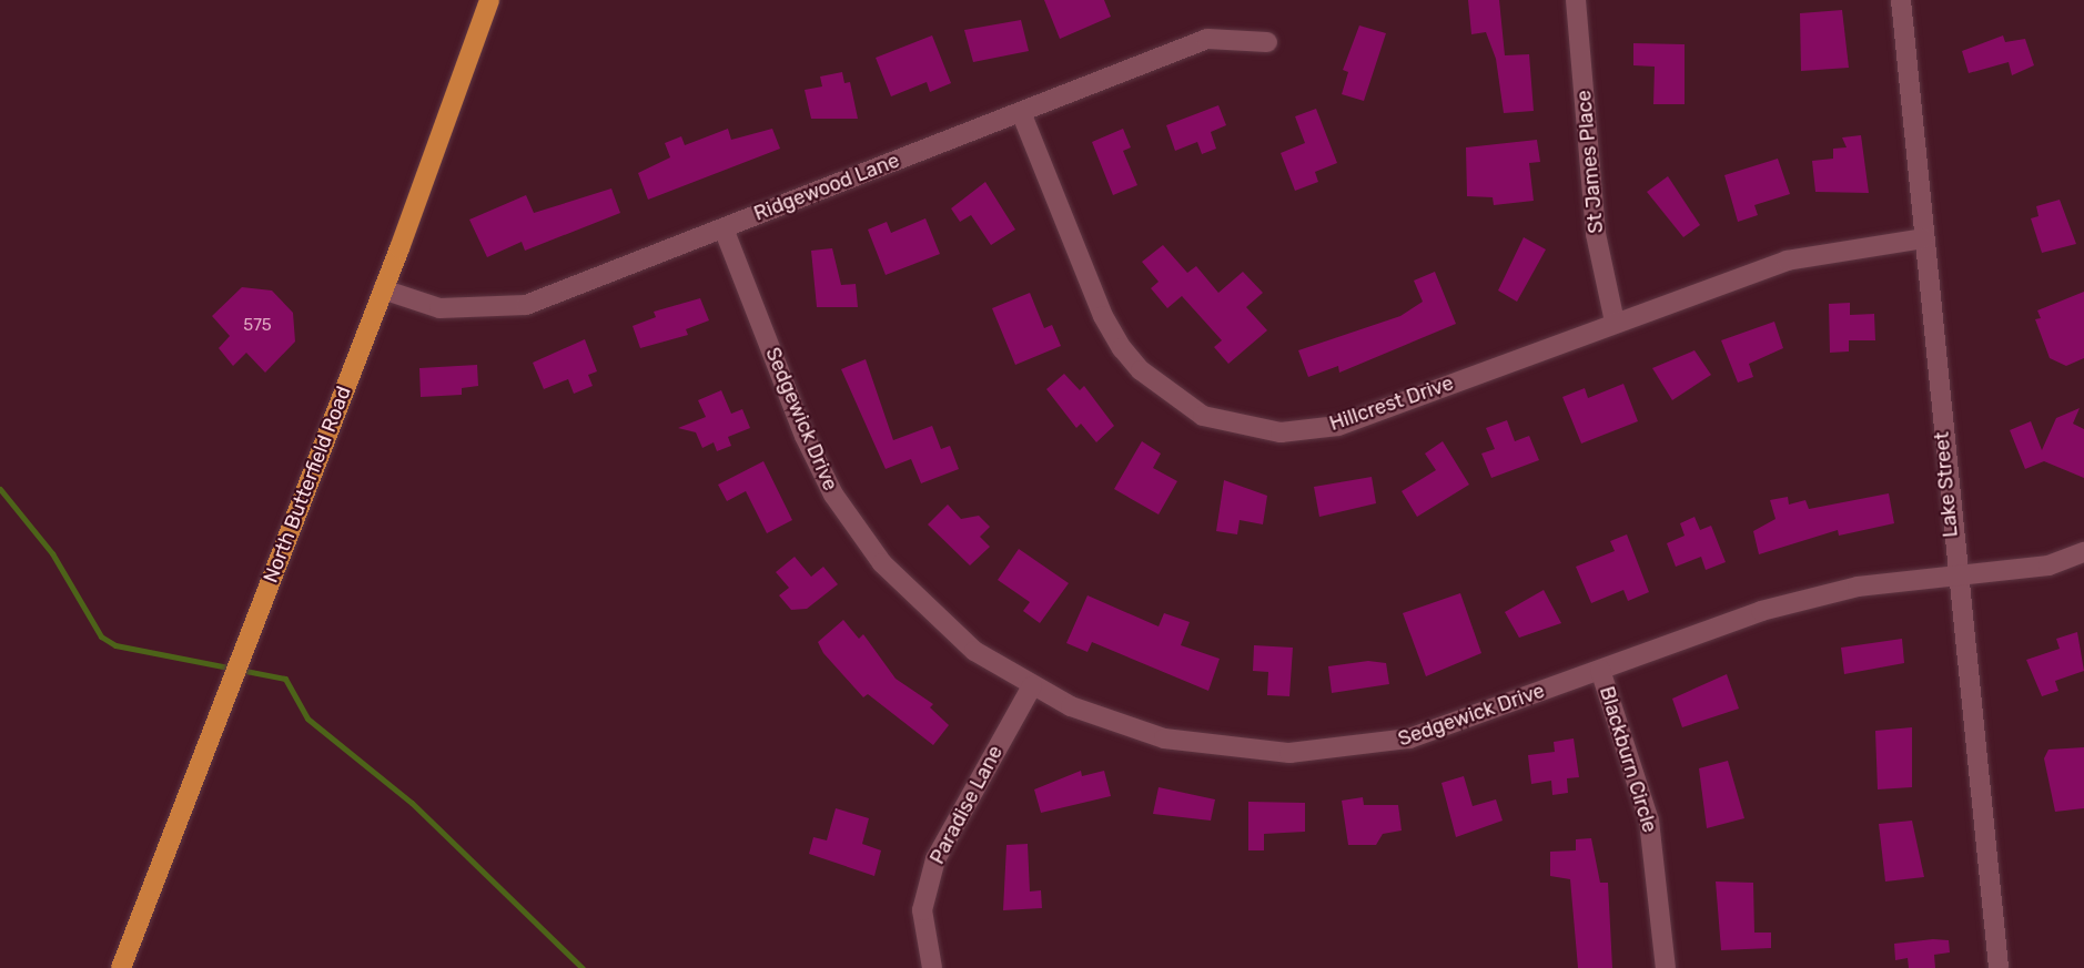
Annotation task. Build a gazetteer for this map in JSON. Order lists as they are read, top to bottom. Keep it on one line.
{"streets":{"main road":["North Butterfield Road"],"street":["St James Place","Ridgewood Lane","Hillcrest Drive","Sedgewick Drive","Lake Street","Blackburn Circle","Paradise Lane"]},"crossings":[["St James Place","Hillcrest Drive"],["Ridgewood Lane","Hillcrest Drive"],["Ridgewood Lane","Sedgewick Drive"],["Ridgewood Lane","North Butterfield Road"],["Hillcrest Drive","Lake Street"],["Sedgewick Drive","Lake Street"],["Sedgewick Drive","Blackburn Circle"],["Sedgewick Drive","Paradise Lane"]],"house_numbers":["575"]}
